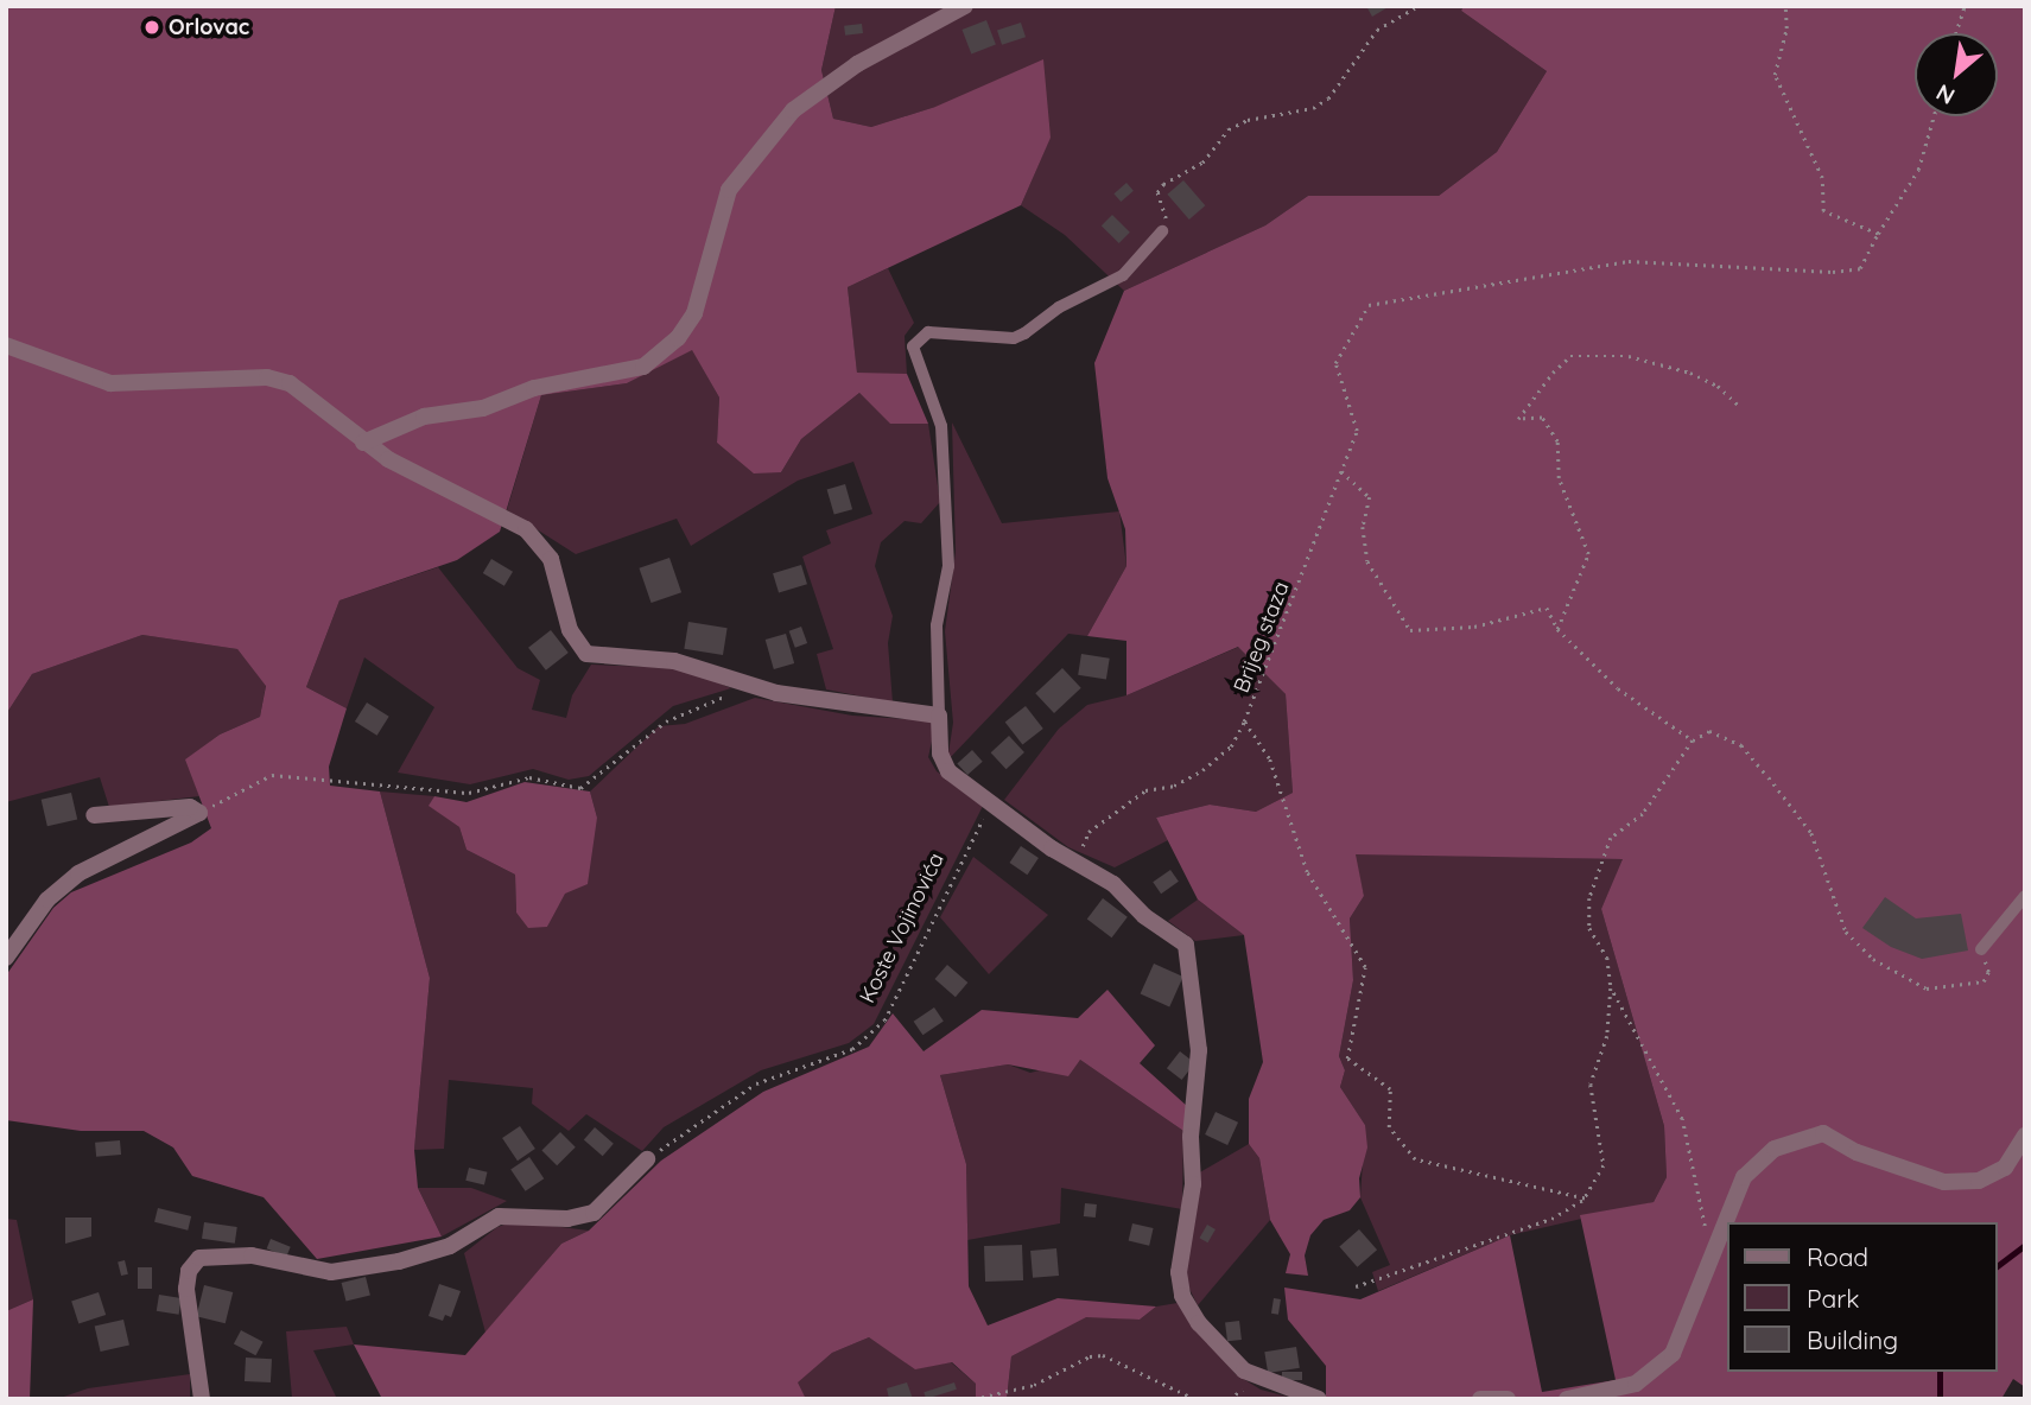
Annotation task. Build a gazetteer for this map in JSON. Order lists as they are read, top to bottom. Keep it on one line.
{"streets":{"path":["Brijeg staza","Koste Vojinovića"]},"places":["Orlovac"],"legend":["Road","Park","Building"],"north":"bottom left"}
